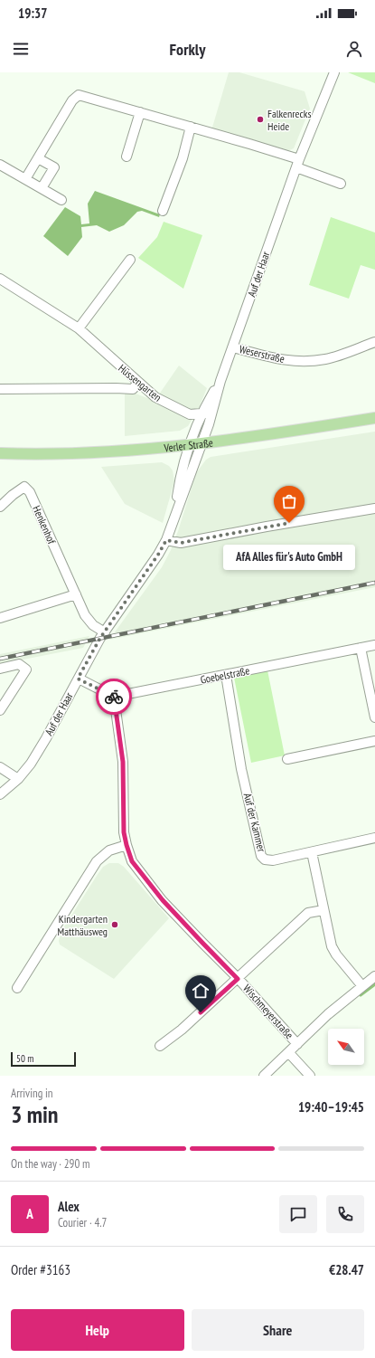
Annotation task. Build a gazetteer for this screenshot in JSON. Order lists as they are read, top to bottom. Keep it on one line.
{"streets":{"main road":["Verler Straße"],"street":["Auf der Haar","Weserstraße","Hüssengarten","Henkenhof","Goebelstraße","Auf der Kammer","Wischmeyerstraße"]},"crossings":[["Auf der Haar","Weserstraße"],["Auf der Haar","Hüssengarten"],["Auf der Haar","Verler Straße"],["Goebelstraße","Auf der Kammer"],["Goebelstraße","Wischmeyerstraße"]],"places":["Falkenrecks Heide","AfA Alles für's Auto GmbH","Kindergarten Matthäusweg"],"scale_bar":"50 m","north":"top left","page":{"status":"19:37","header":"Forkly","bubble":"AfA Alles für's Auto GmbH","scale":"50 m","heading":["3 min","Arriving in","19:40–19:45"],"panel":["Alex","Courier · 4.7","Order #3163","€28.47"],"bar":"On the way · 290 m","round":"A","buttons":["Help","Share"]}}
